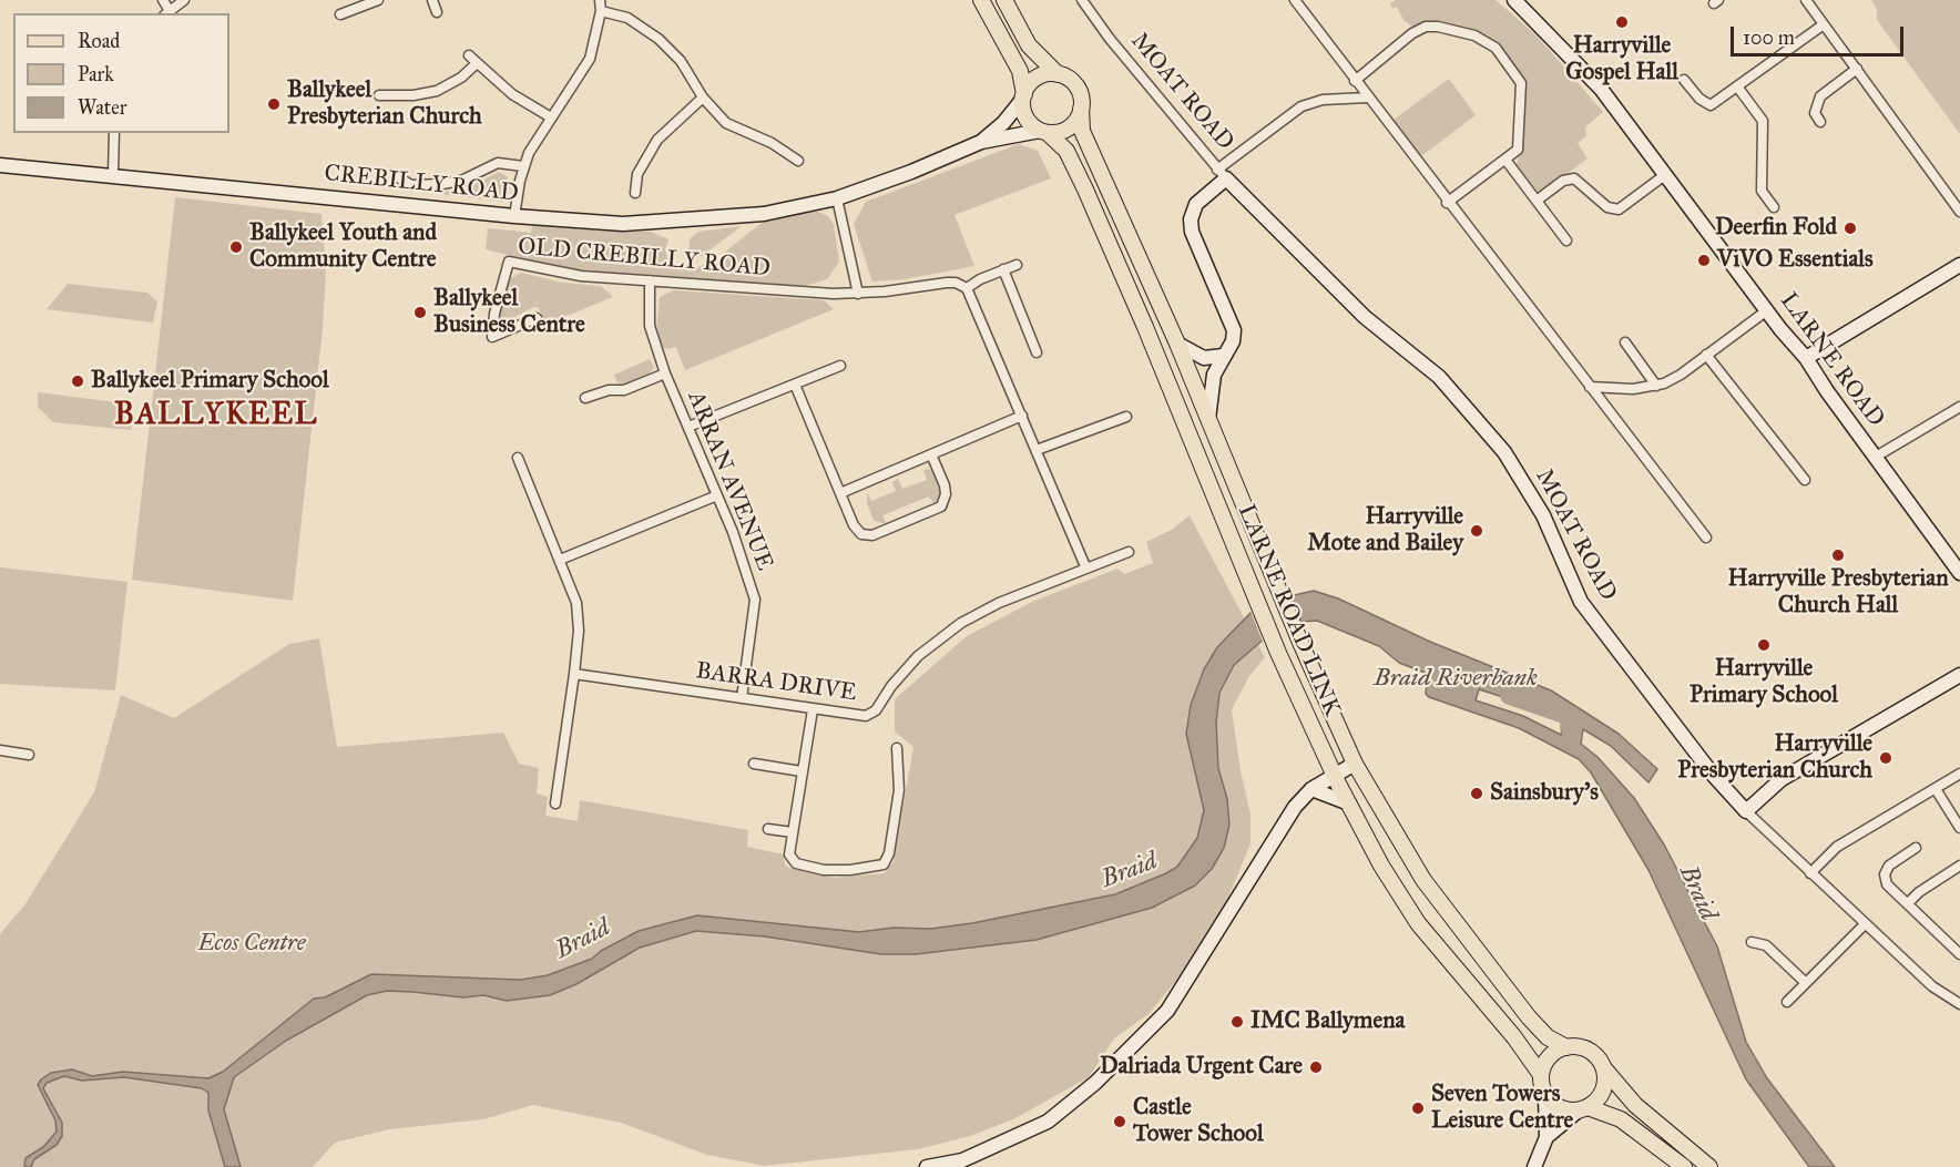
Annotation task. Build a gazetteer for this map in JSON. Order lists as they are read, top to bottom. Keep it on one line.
{"streets":{"main road":["LARNE ROAD LINK"],"street":["MOAT ROAD","CREBILLY ROAD","OLD CREBILLY ROAD","LARNE ROAD","ARRAN AVENUE","BARRA DRIVE"]},"crossings":[["MOAT ROAD","LARNE ROAD LINK"],["CREBILLY ROAD","LARNE ROAD LINK"],["OLD CREBILLY ROAD","ARRAN AVENUE"],["ARRAN AVENUE","BARRA DRIVE"]],"districts":["BALLYKEEL"],"water":["Braid Riverbank","Braid"],"parks":["Ecos Centre"],"places":["Harryville Gospel Hall","Ballykeel Presbyterian Church","Deerfin Fold","Ballykeel Youth and Community Centre","ViVO Essentials","Ballykeel Business Centre","Ballykeel Primary School","Harryville Mote and Bailey","Harryville Presbyterian Church Hall","Harryville Primary School","Harryville Presbyterian Church","Sainsbury's","IMC Ballymena","Dalriada Urgent Care","Seven Towers Leisure Centre","Castle Tower School"],"legend":["Road","Park","Water"],"scale_bar":"100 m"}
